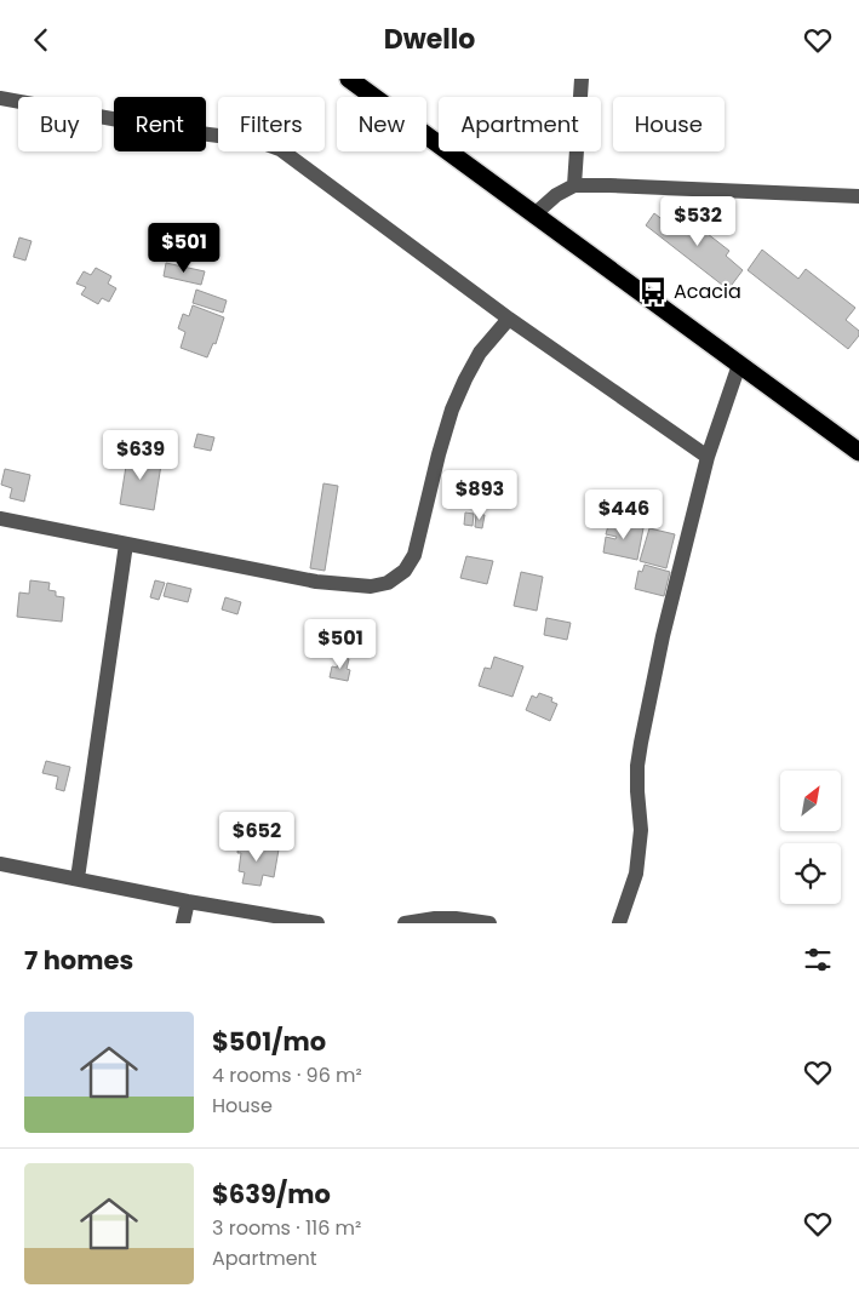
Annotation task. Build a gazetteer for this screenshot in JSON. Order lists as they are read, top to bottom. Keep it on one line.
{"places":{"bus stop":["Acacia"]},"north":"top right","page":{"header":"Dwello","chip":["Buy","Rent","Filters","New","Apartment","House"],"price":["$532","$501","$639","$893","$446","$501","$652"],"heading":"7 homes","list":[{"name":"$501/mo","note":"4 rooms · 96 m² · House"},{"name":"$639/mo","note":"3 rooms · 116 m² · Apartment"}]}}
